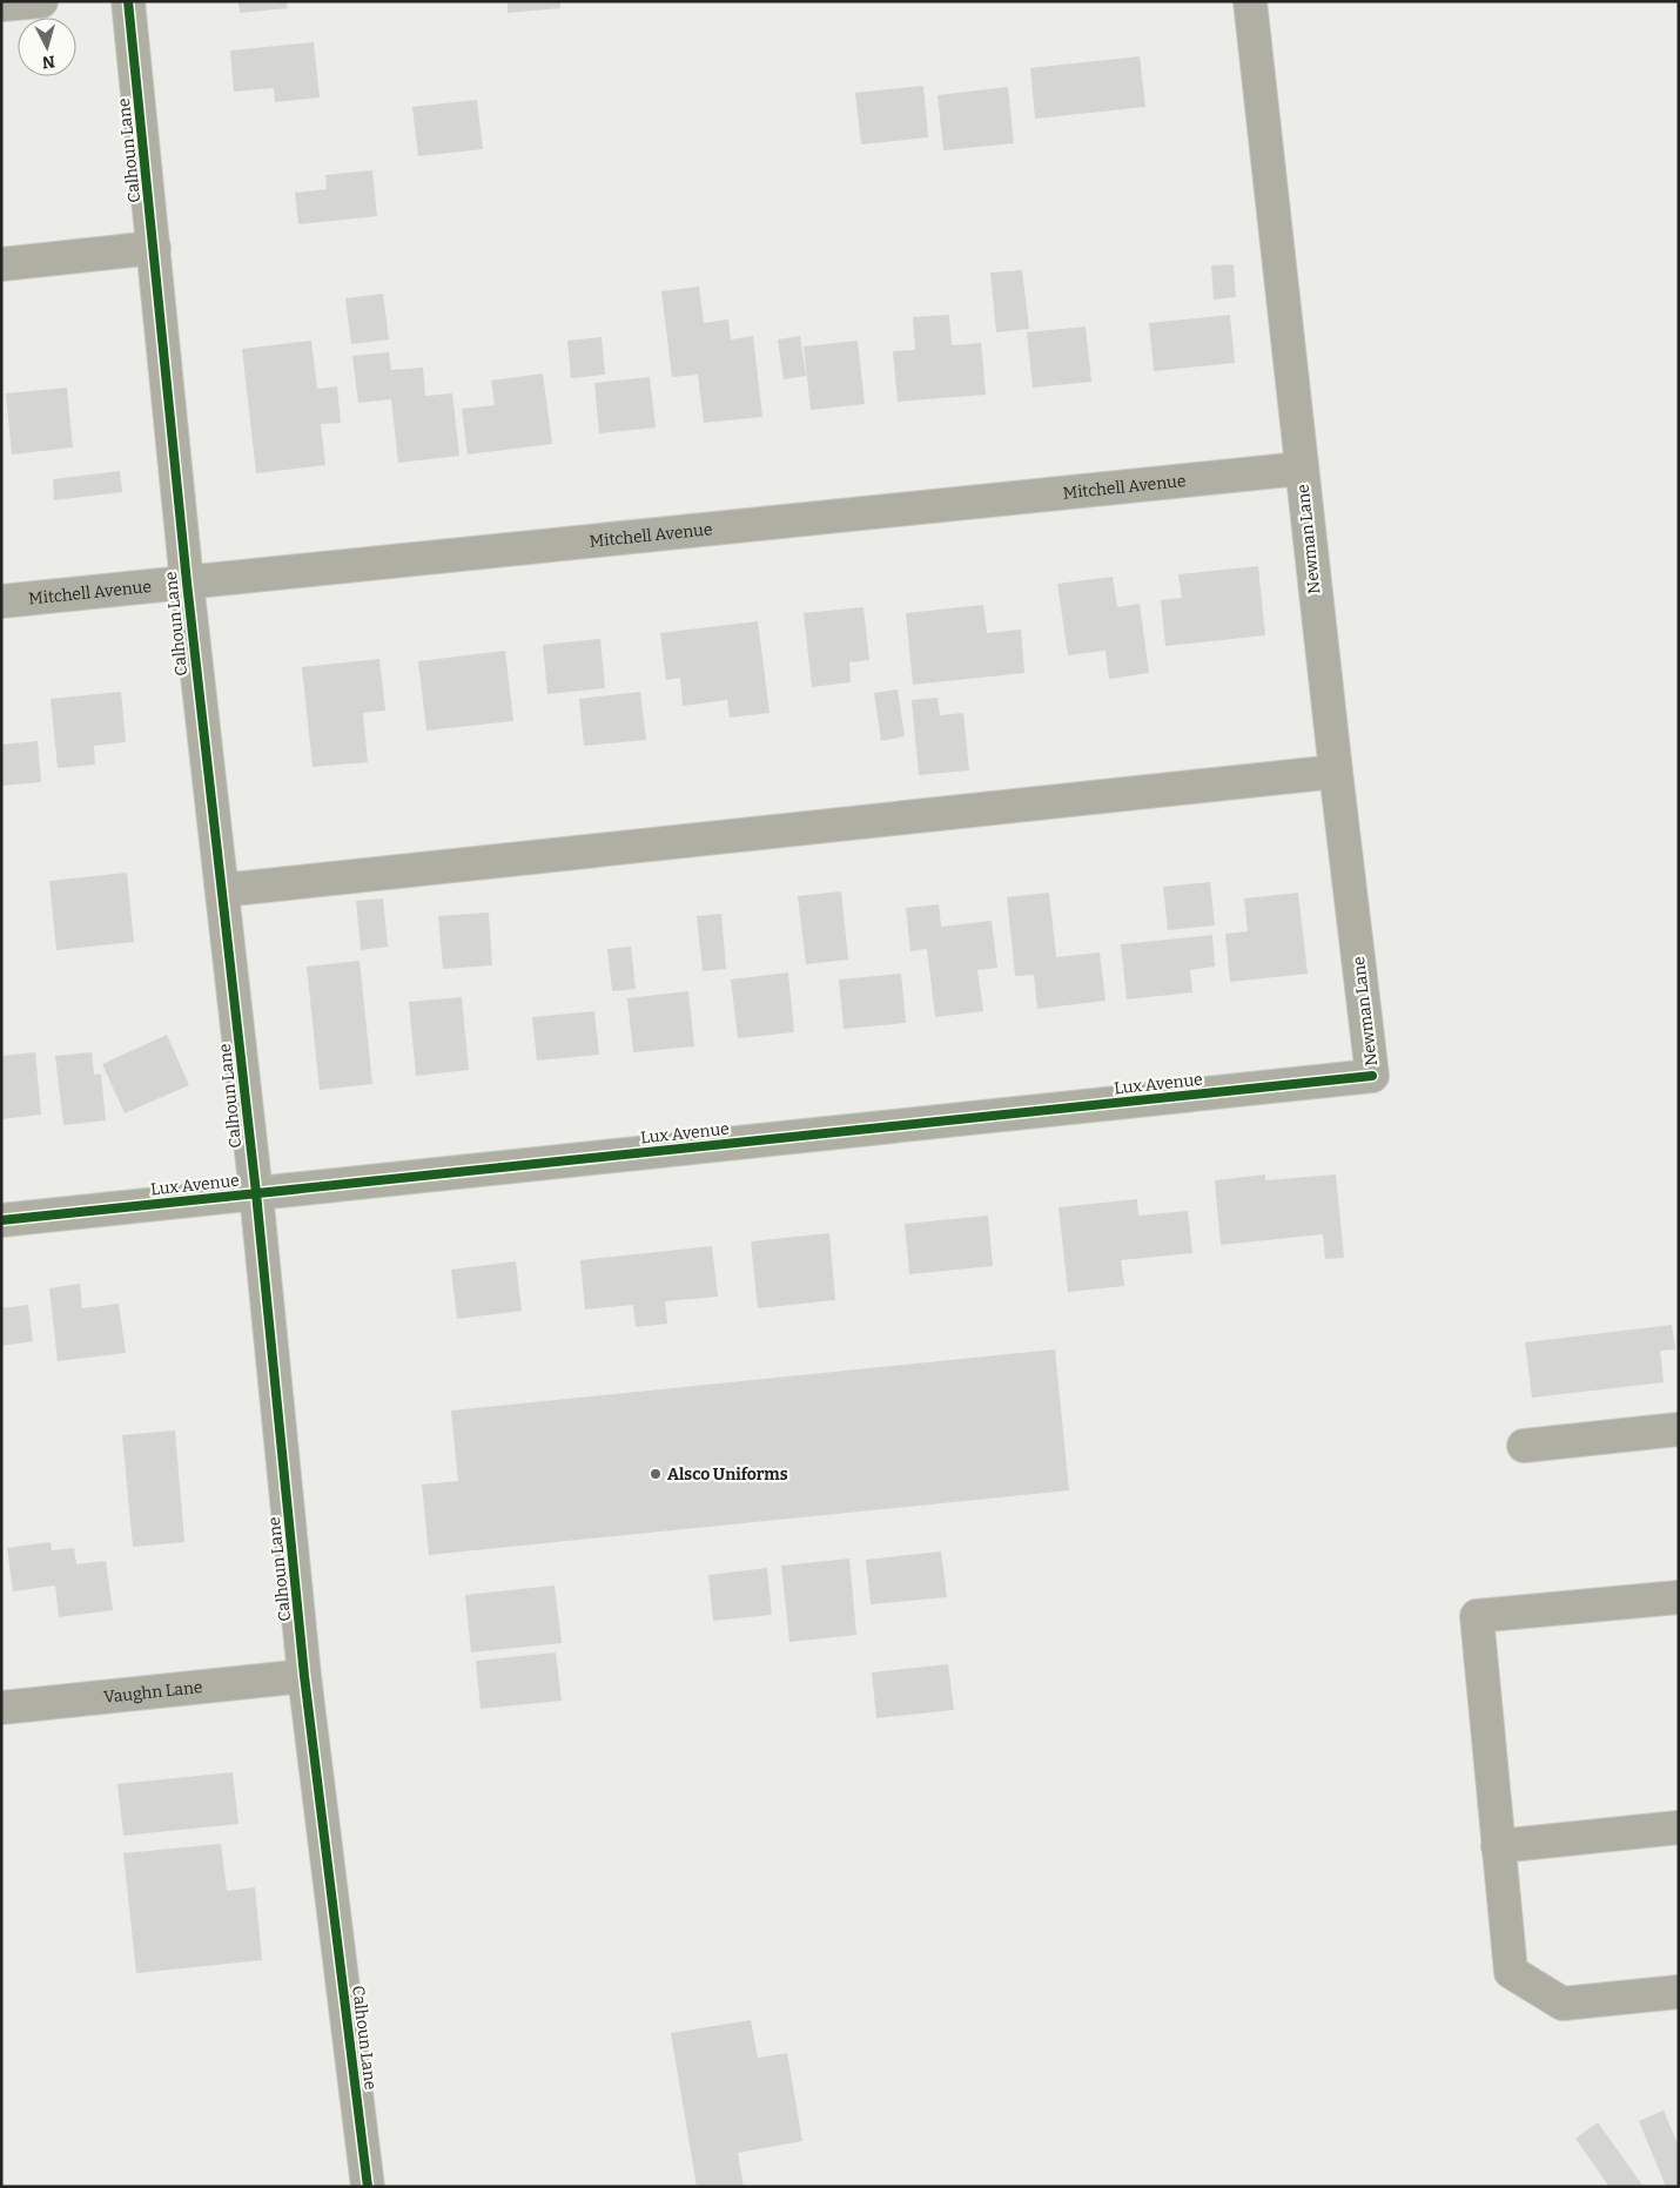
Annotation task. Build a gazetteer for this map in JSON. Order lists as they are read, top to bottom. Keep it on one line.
{"streets":{"street":["Calhoun Lane","Mitchell Avenue","Newman Lane","Lux Avenue","Vaughn Lane"]},"crossings":[["Calhoun Lane","Mitchell Avenue"],["Calhoun Lane","Lux Avenue"],["Calhoun Lane","Vaughn Lane"],["Mitchell Avenue","Newman Lane"],["Newman Lane","Lux Avenue"]],"places":["Alsco Uniforms"],"north":"bottom"}
